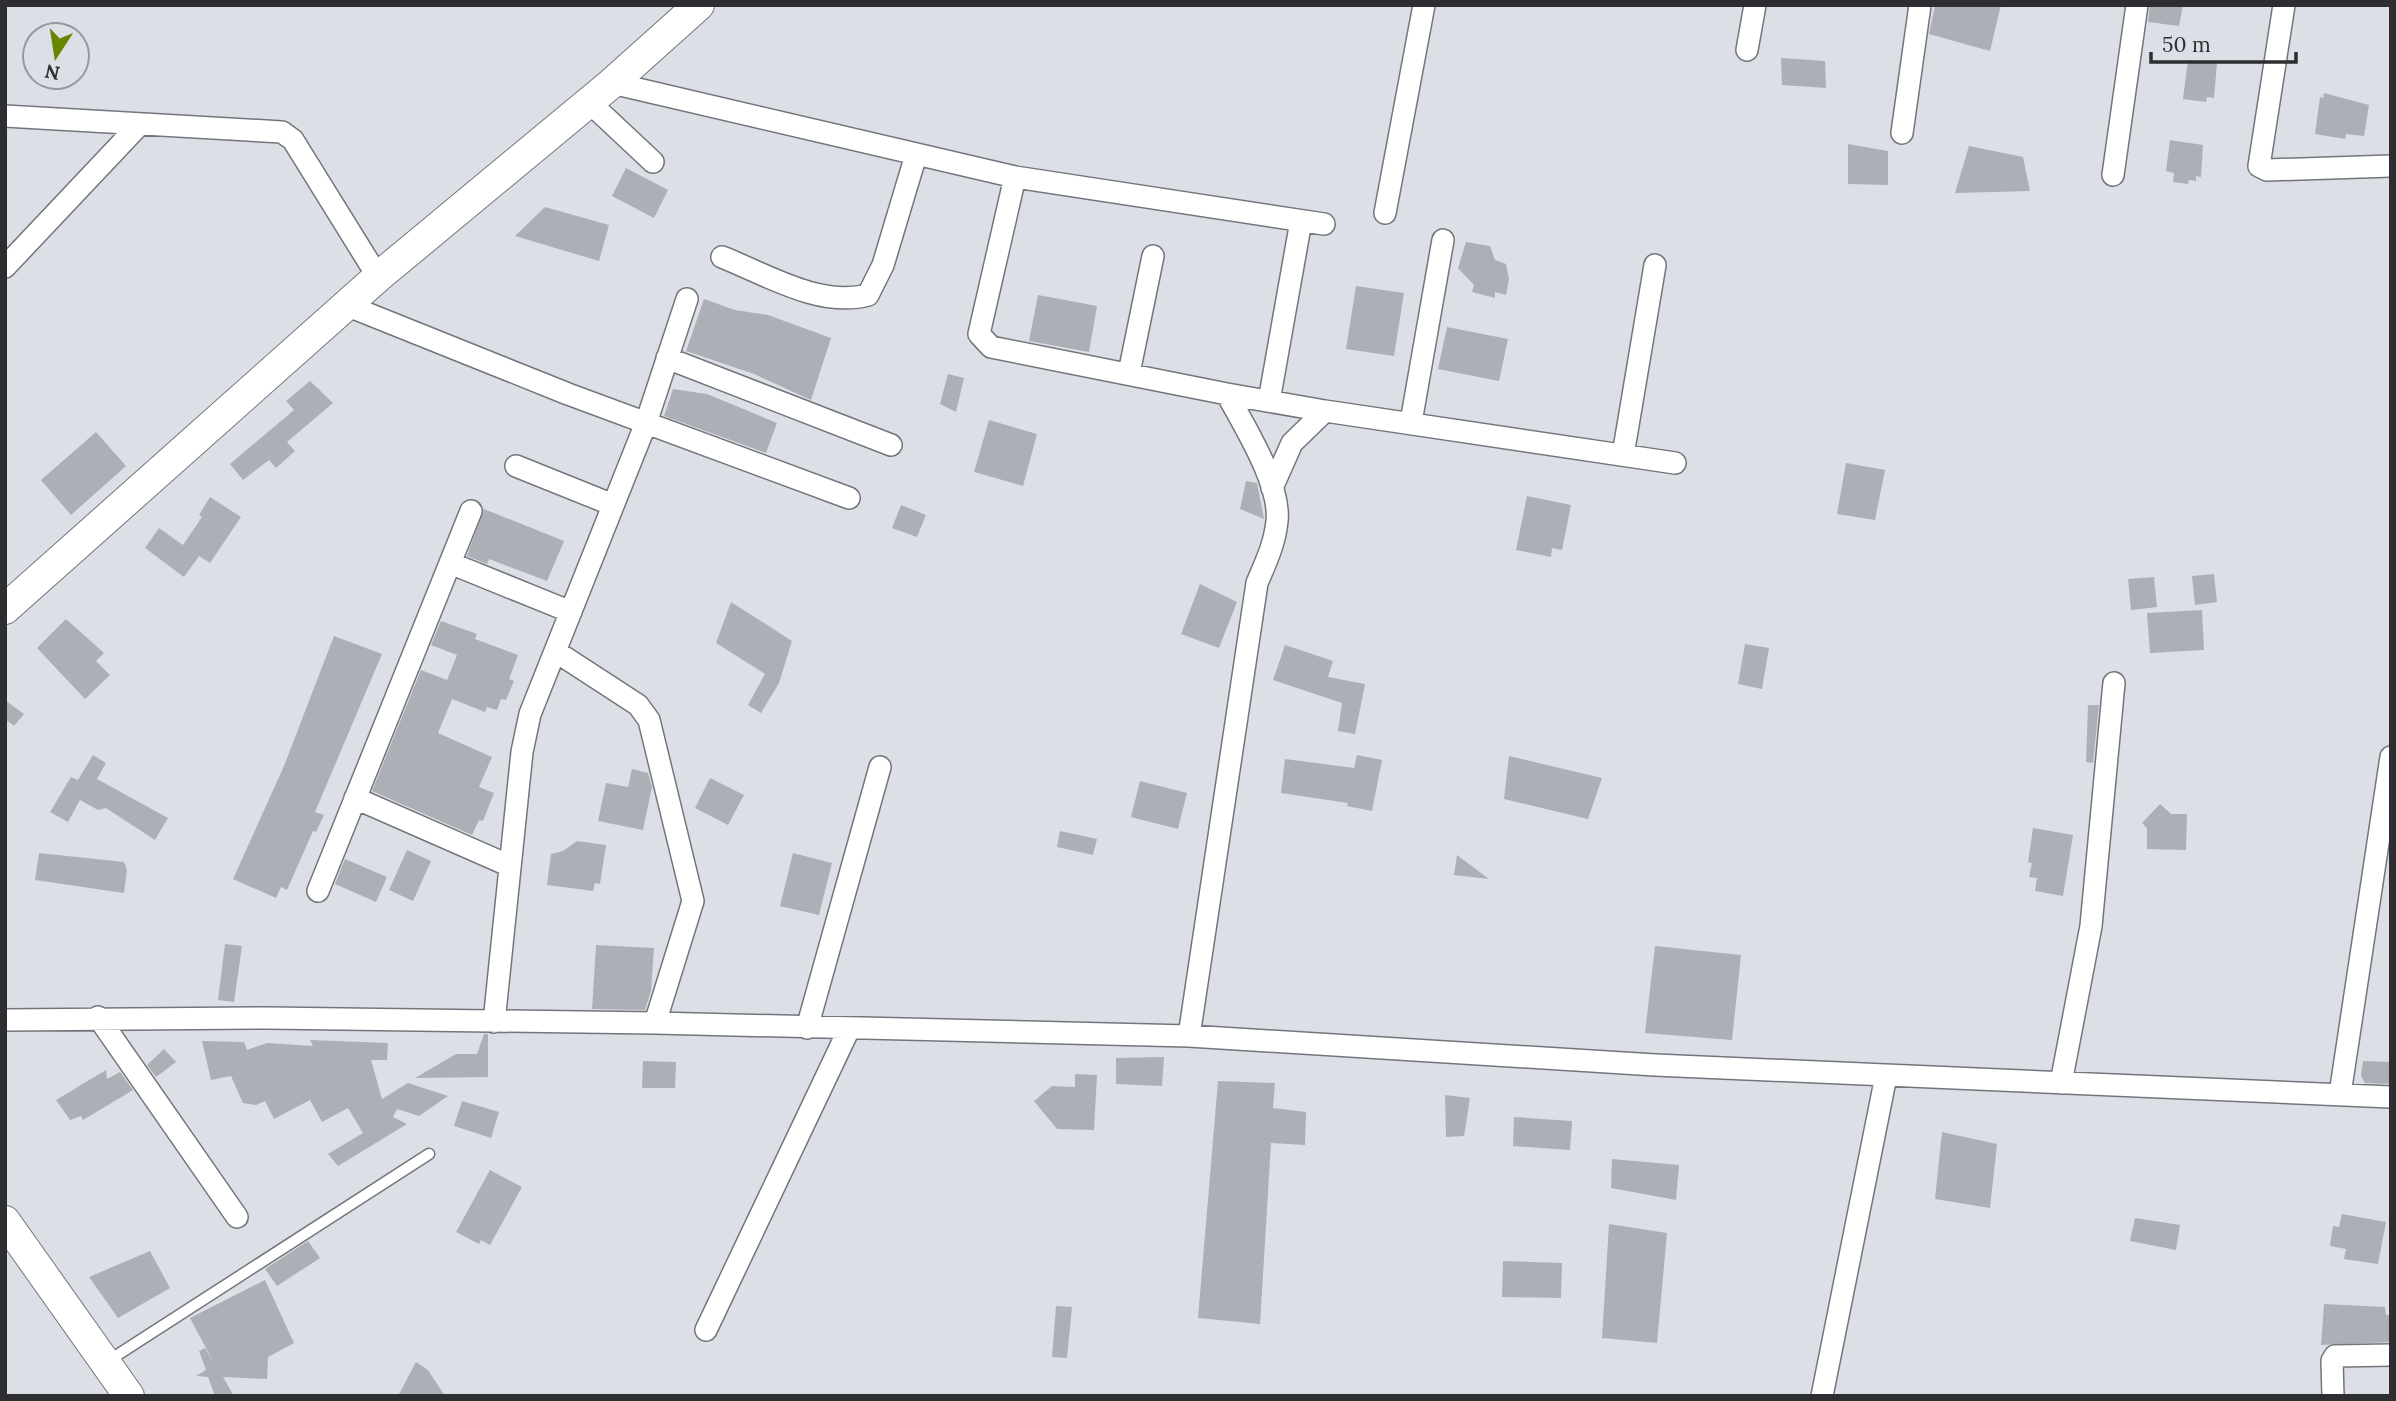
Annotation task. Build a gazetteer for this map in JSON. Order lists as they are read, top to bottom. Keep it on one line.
{"scale_bar":"50 m","north":"bottom"}
